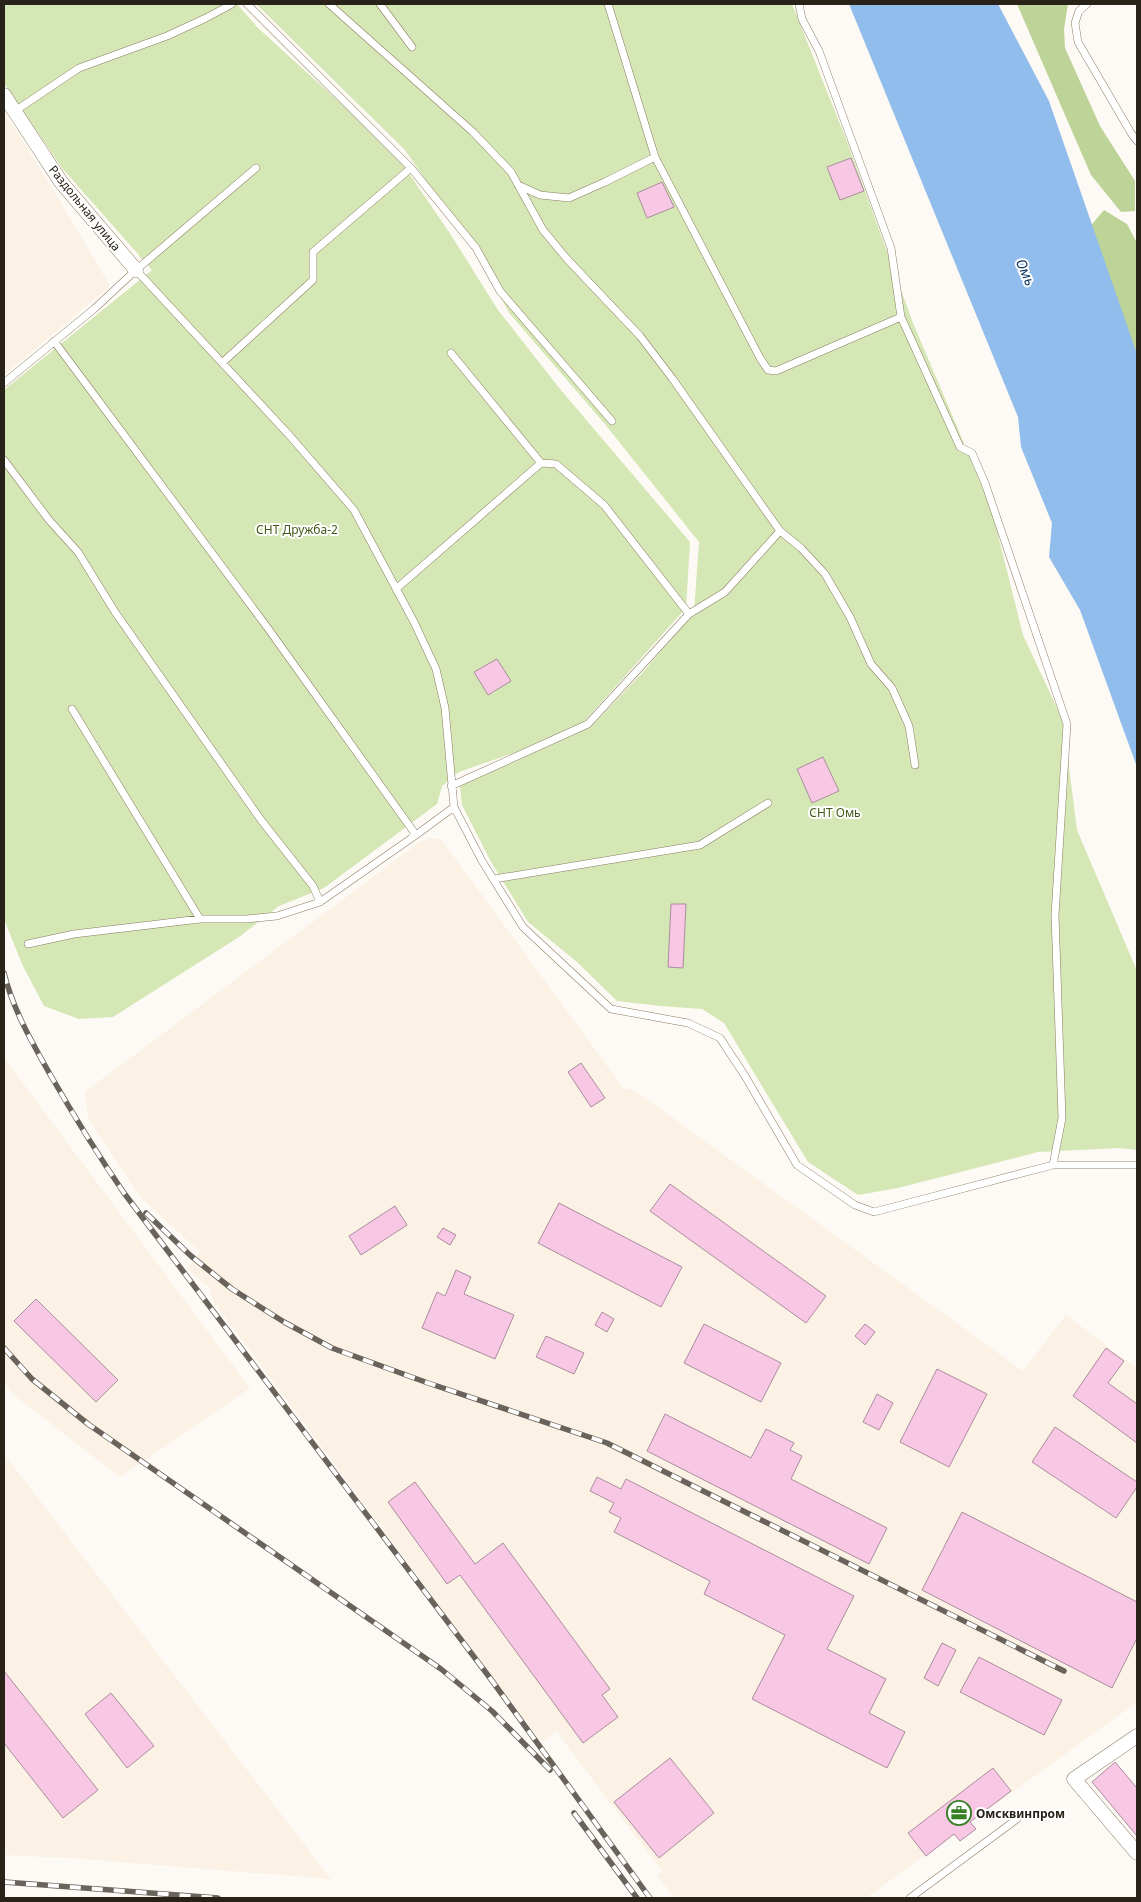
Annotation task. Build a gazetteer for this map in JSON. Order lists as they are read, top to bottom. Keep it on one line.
{"streets":{"street":["Раздольная улица"]},"water":["Омь"],"parks":["СНТ Дружба-2","СНТ Омь"],"places":{"office":["Омсквинпром"]}}
